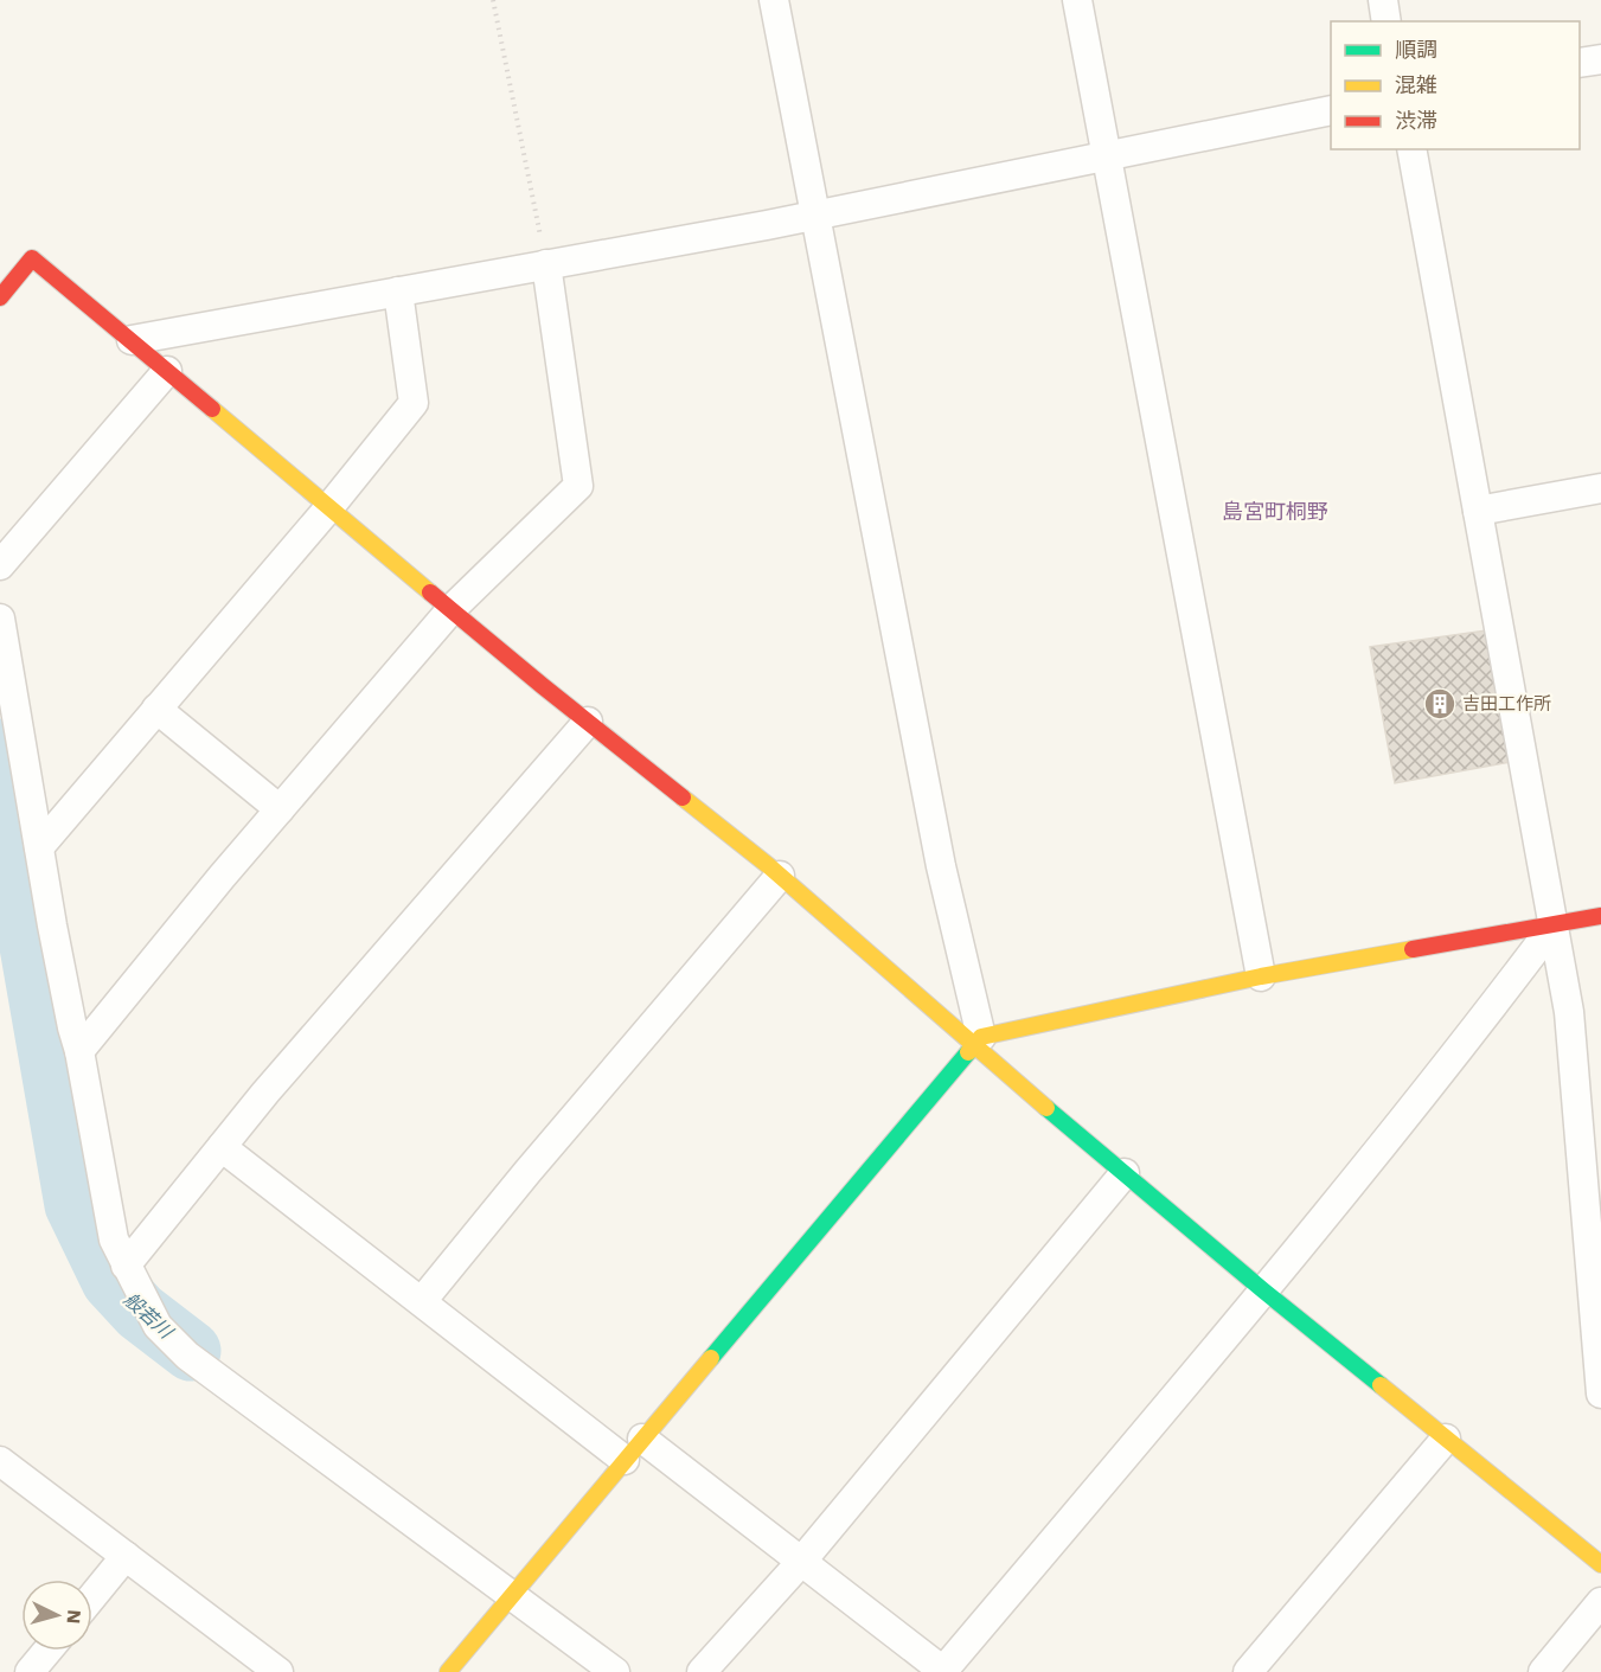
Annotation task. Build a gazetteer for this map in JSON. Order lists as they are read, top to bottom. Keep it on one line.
{"districts":["島宮町桐野"],"water":["般若川"],"places":{"building":["吉田工作所"]},"legend":["順調","混雑","渋滞"],"north":"right"}
